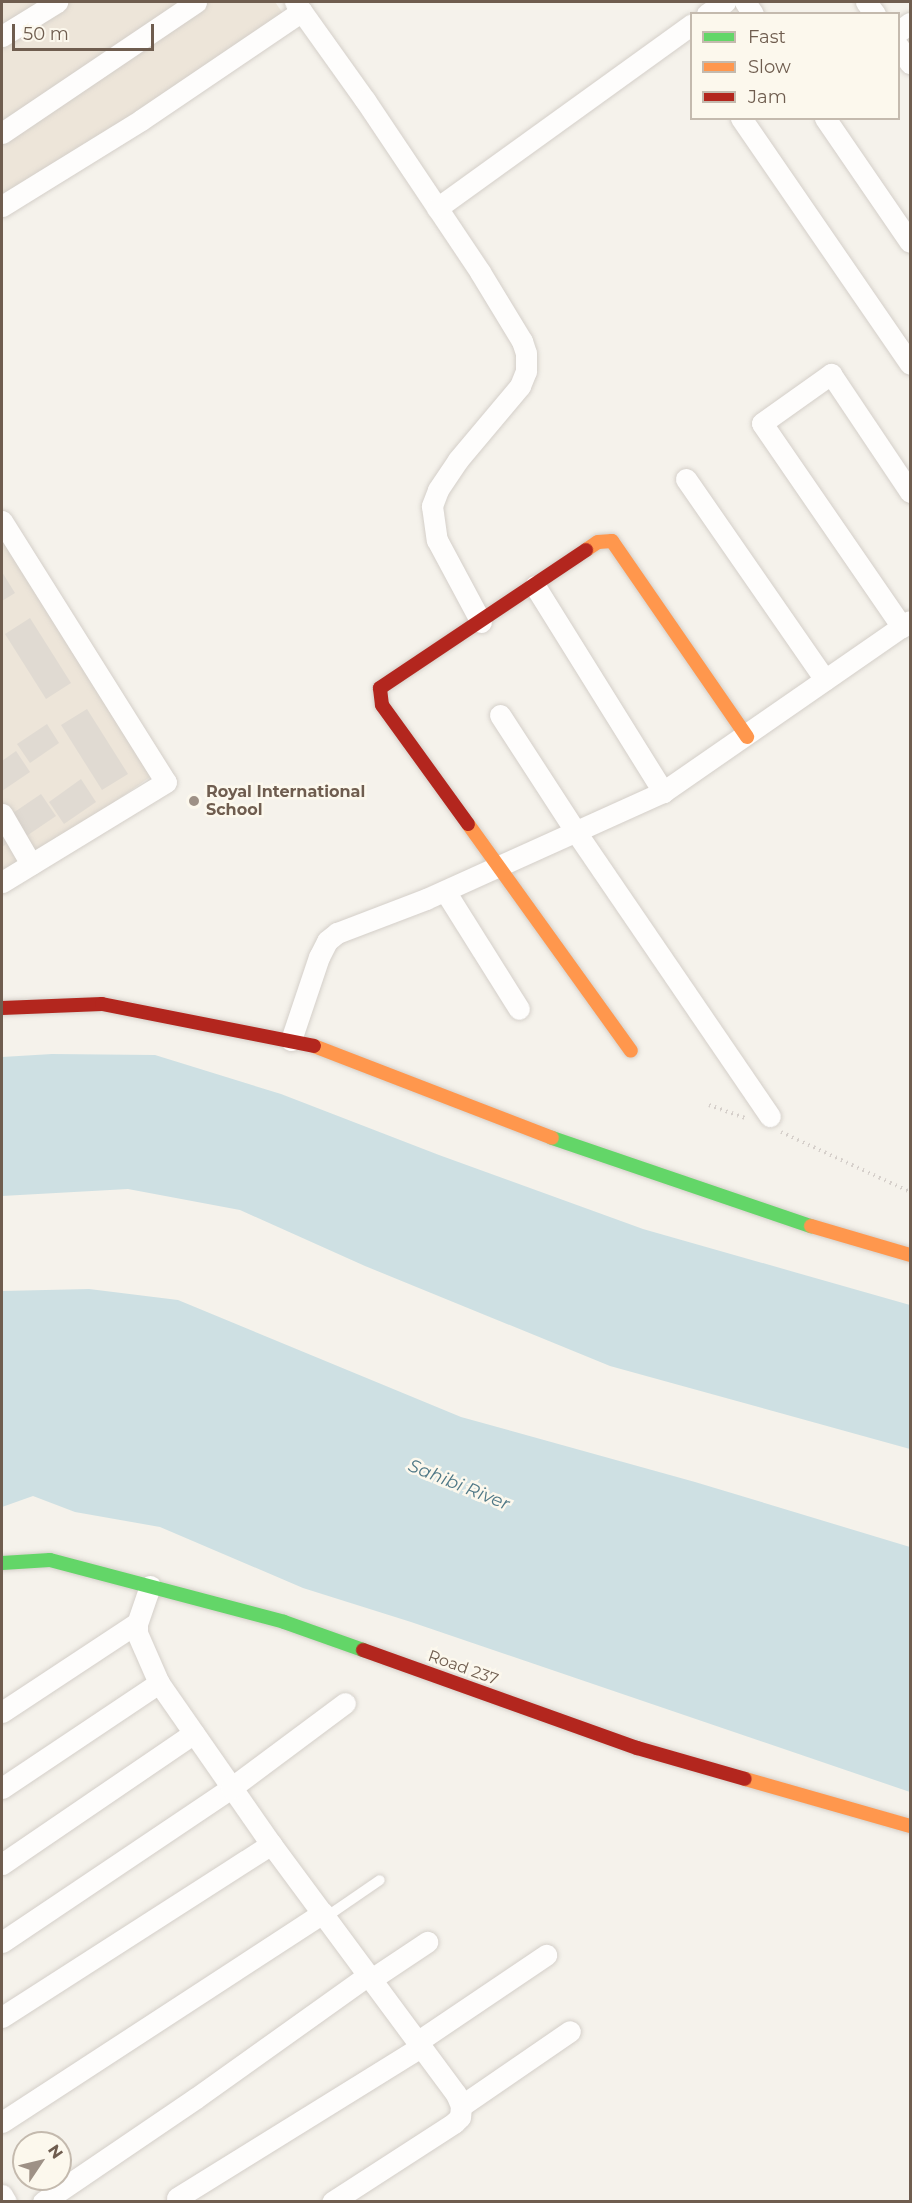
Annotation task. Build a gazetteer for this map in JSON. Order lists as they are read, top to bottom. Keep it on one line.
{"streets":{"street":["Road 237"]},"water":["Sahibi River"],"places":["Royal International School"],"legend":["Fast","Slow","Jam"],"scale_bar":"50 m","north":"top right"}
